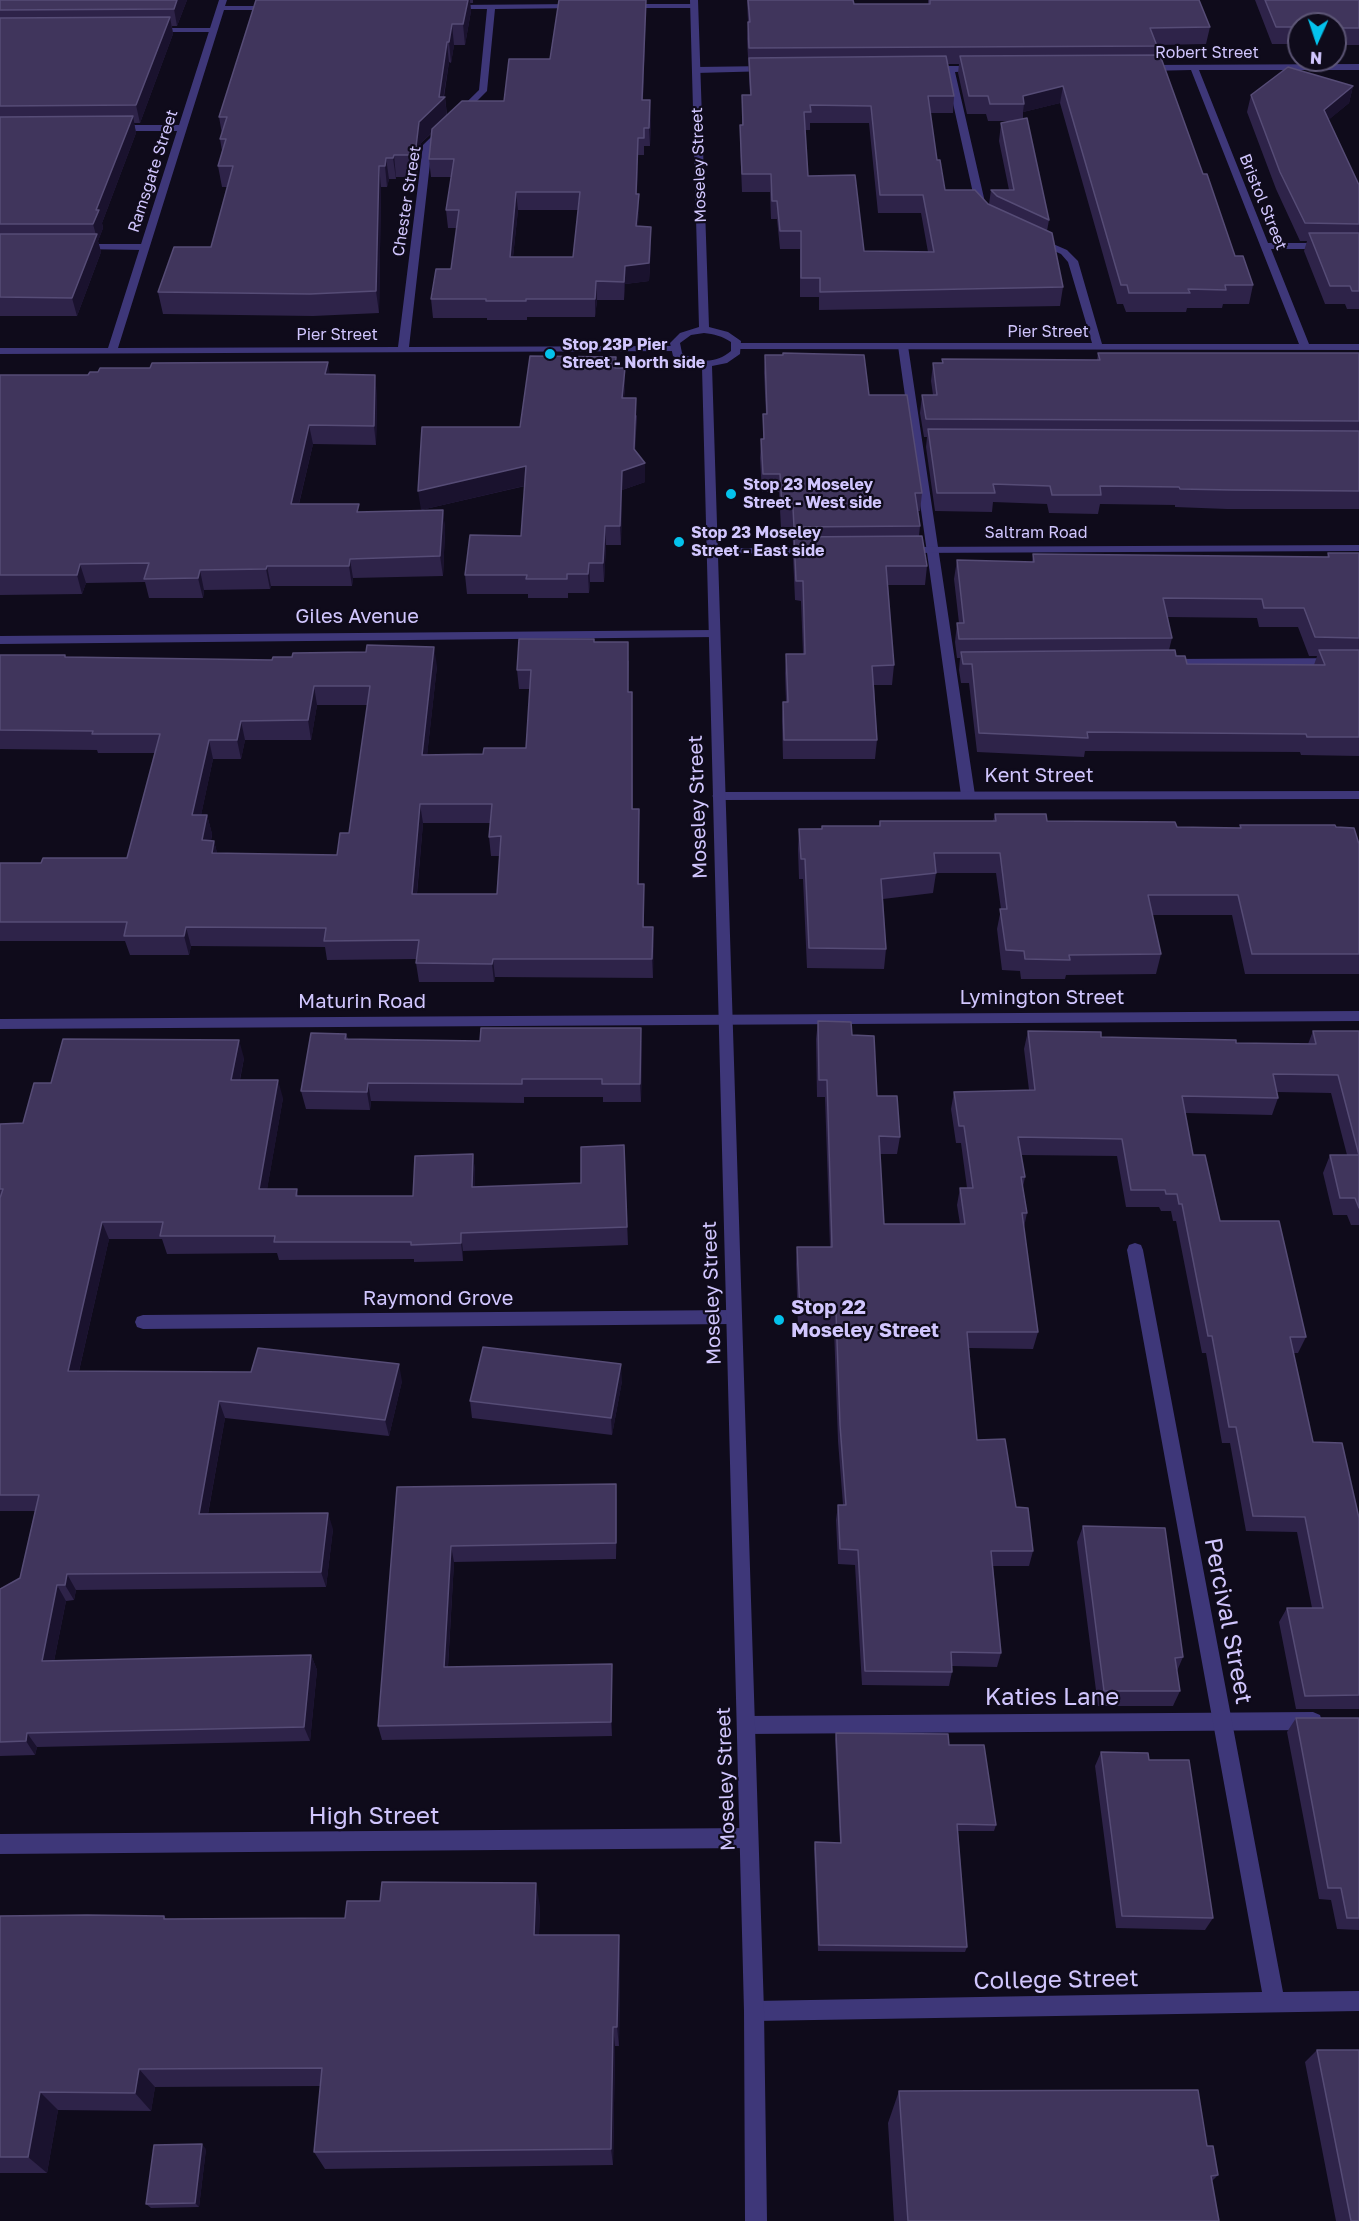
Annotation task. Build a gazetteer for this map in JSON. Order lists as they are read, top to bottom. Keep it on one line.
{"streets":{"street":["Robert Street","Moseley Street","Ramsgate Street","Chester Street","Bristol Street","Pier Street","Saltram Road","Giles Avenue","Kent Street","Lymington Street","Maturin Road","Raymond Grove","Percival Street","Katies Lane","High Street","College Street"]},"crossings":[["Robert Street","Bristol Street"],["Moseley Street","Giles Avenue"],["Moseley Street","Kent Street"],["Moseley Street","Lymington Street"],["Moseley Street","Maturin Road"],["Moseley Street","Raymond Grove"],["Moseley Street","Katies Lane"],["Moseley Street","High Street"],["Moseley Street","College Street"],["Ramsgate Street","Pier Street"],["Chester Street","Pier Street"],["Bristol Street","Pier Street"],["Lymington Street","Maturin Road"],["Percival Street","Katies Lane"],["Percival Street","College Street"]],"places":["Stop 23P Pier Street - North side","Stop 23 Moseley Street - West side","Stop 23 Moseley Street - East side","Stop 22 Moseley Street"],"north":"bottom"}
